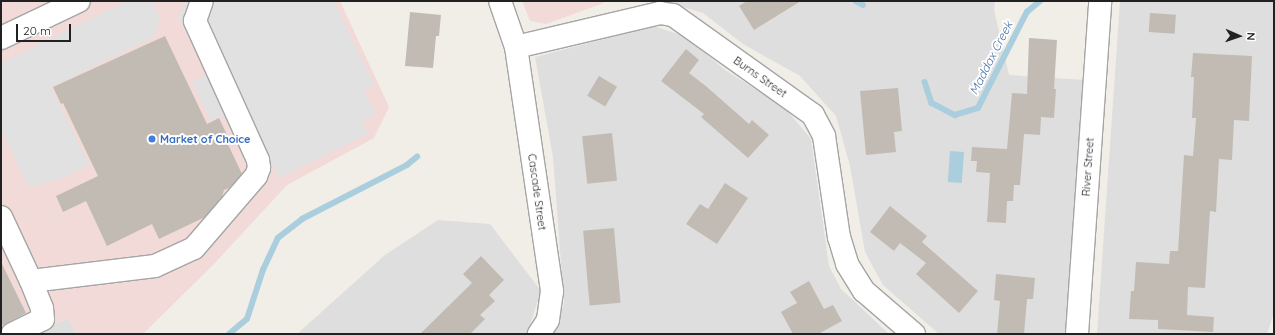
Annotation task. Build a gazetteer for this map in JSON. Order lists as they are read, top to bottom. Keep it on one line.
{"streets":{"street":["Burns Street","River Street","Cascade Street"]},"crossings":[["Burns Street","Cascade Street"]],"water":["Maddax Creek"],"places":["Market of Choice"],"scale_bar":"20 m","north":"right"}
